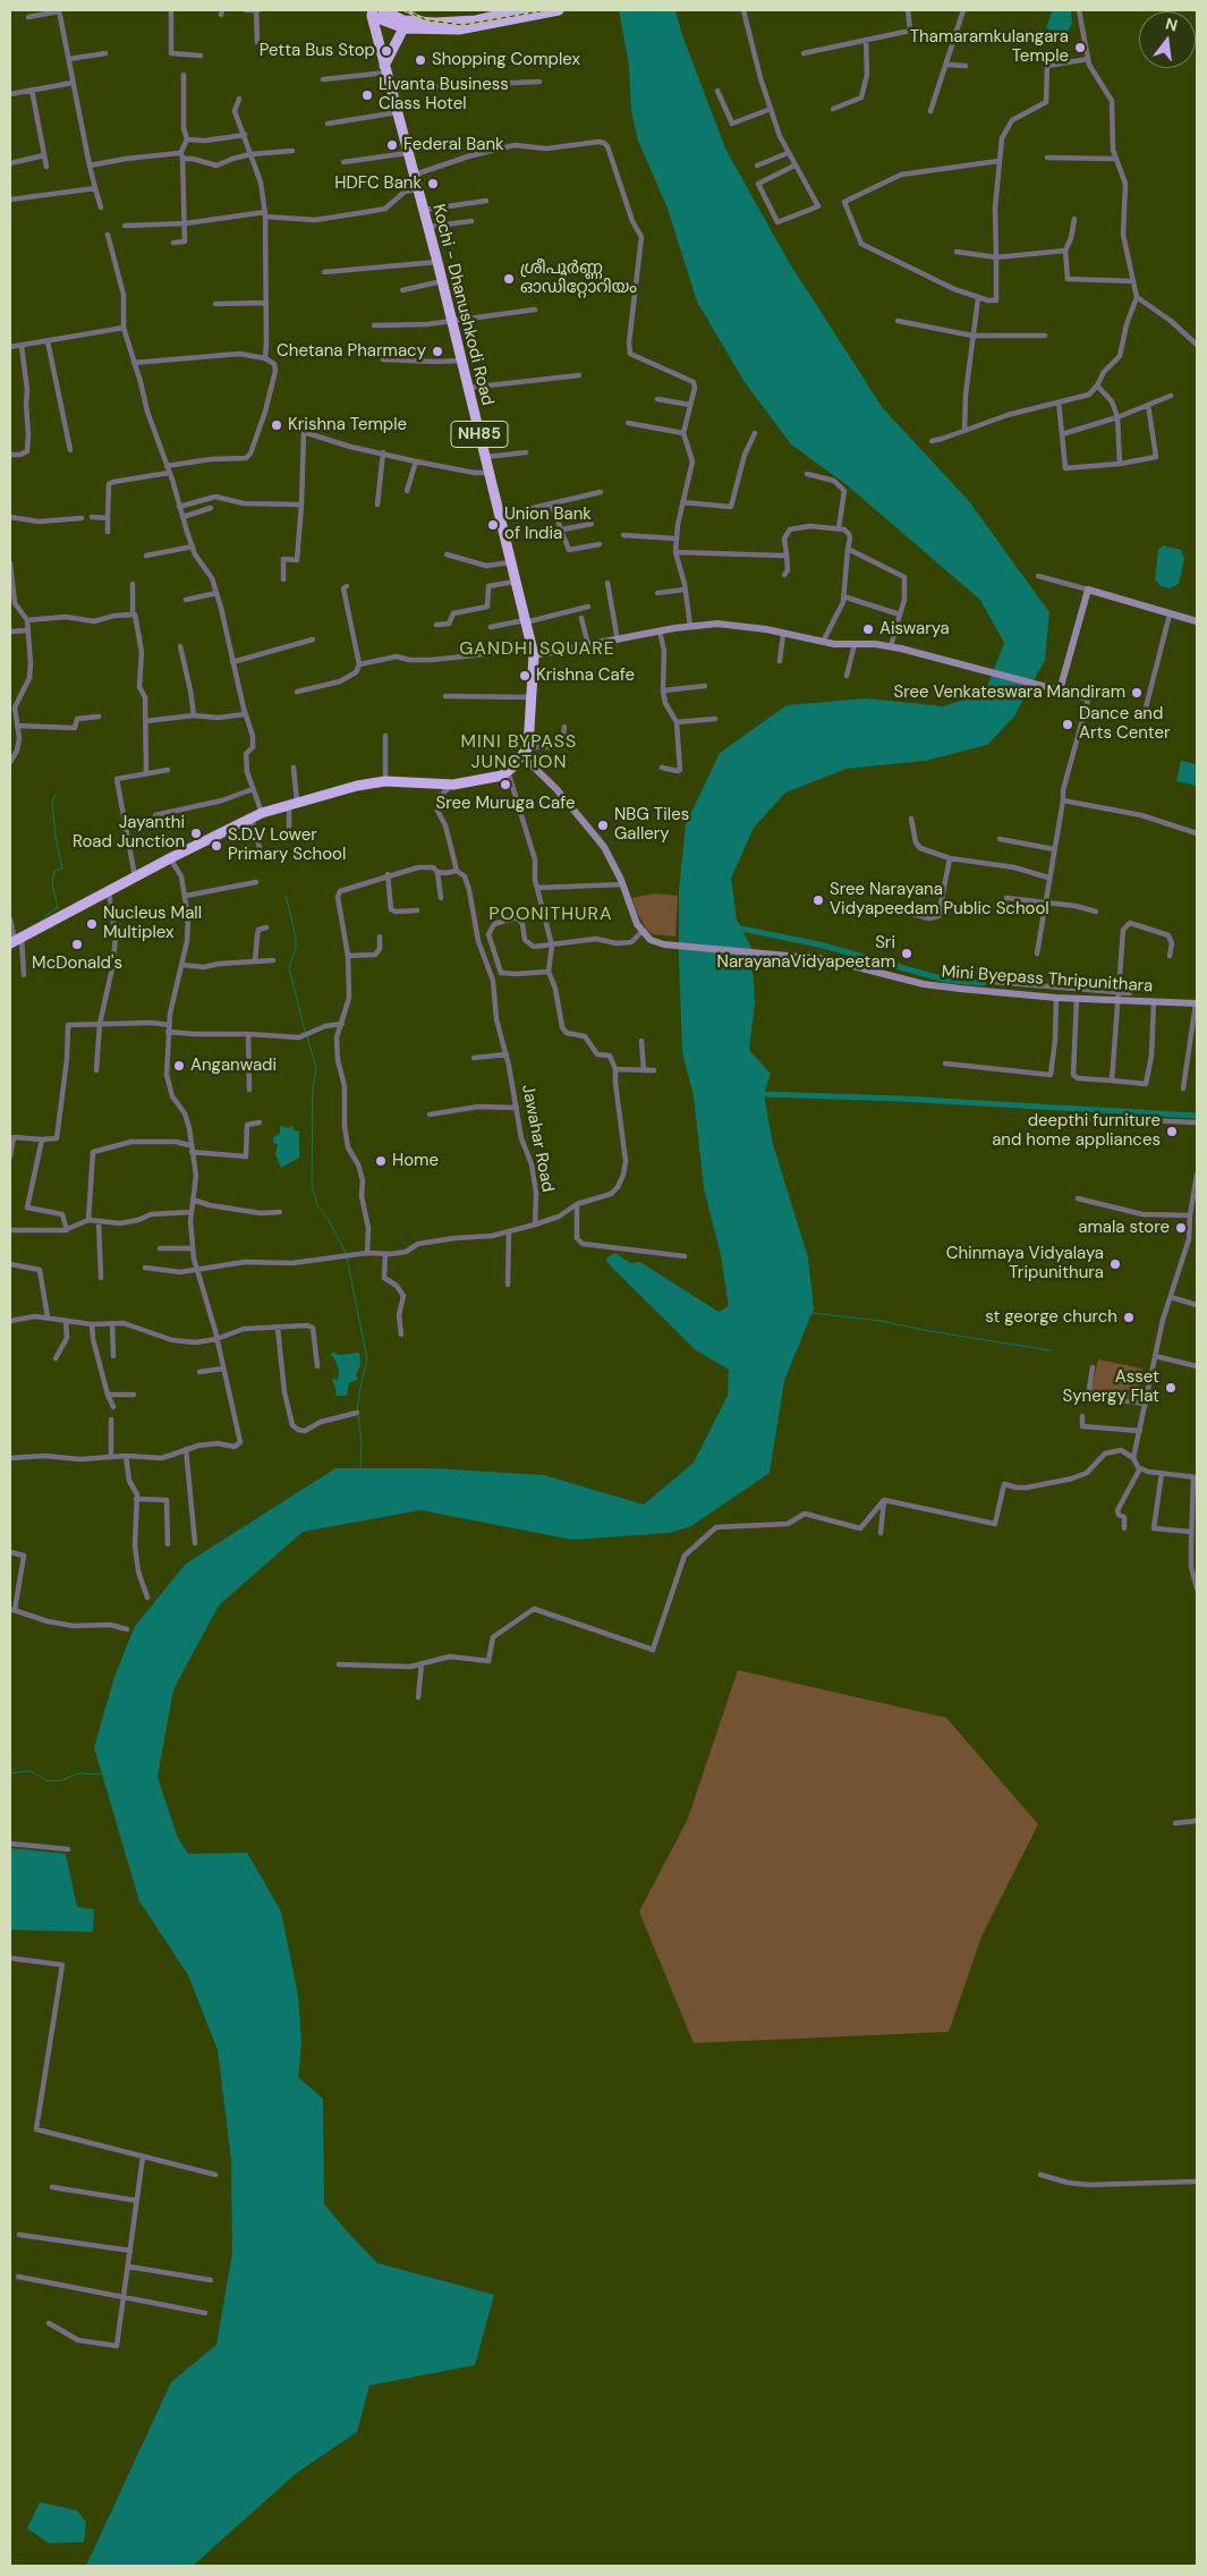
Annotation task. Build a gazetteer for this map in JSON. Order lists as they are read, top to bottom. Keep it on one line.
{"streets":{"highway":["Kochi - Dhanushkodi Road","NH85"],"main road":["Mini Byepass Thripunithara"],"street":["Jawahar Road"]},"districts":["GANDHI SQUARE","MINI BYPASS JUNCTION","POONITHURA"],"places":["Thamaramkulangara Temple","Petta Bus Stop","Shopping Complex","Livanta Business Class Hotel","Federal Bank","HDFC Bank","ശ്രീപൂർണ്ണ ഓഡിറ്റോറിയം","Chetana Pharmacy","Krishna Temple","Union Bank of India","Aiswarya","Krishna Cafe","Sree Venkateswara Mandiram","Dance and Arts Center","Sree Muruga Cafe","NBG Tiles Gallery","Jayanthi Road Junction","S.D.V Lower Primary School","Sree Narayana Vidyapeedam Public School","Nucleus Mall Multiplex","McDonald's","Sri NarayanaVidyapeetam","Anganwadi","deepthi furniture and home appliances","Home","amala store","Chinmaya Vidyalaya Tripunithura","st george church","Asset Synergy Flat"],"north":"top"}
